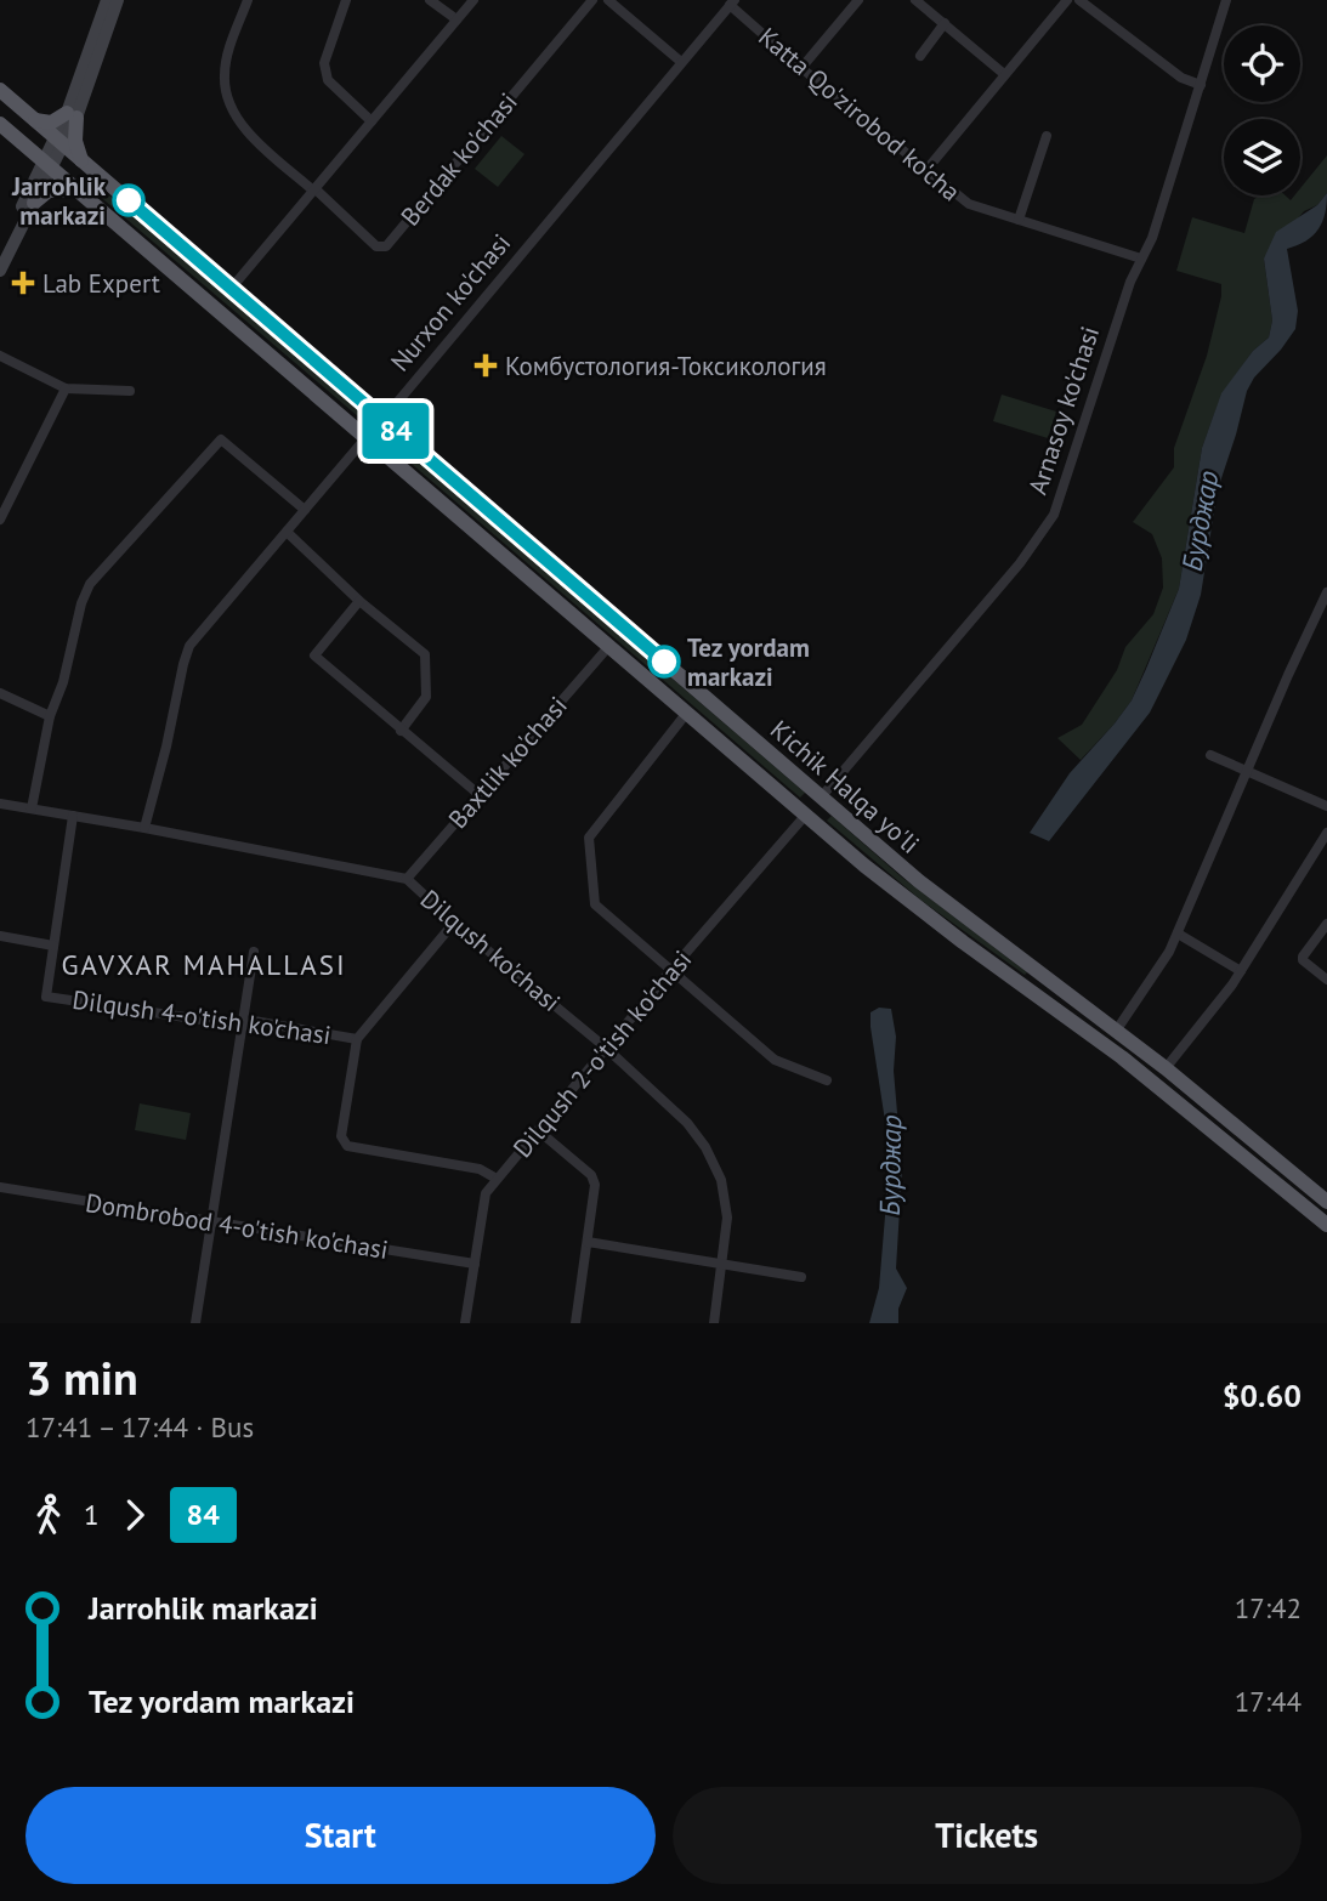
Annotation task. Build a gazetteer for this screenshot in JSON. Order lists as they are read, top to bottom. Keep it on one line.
{"streets":{"highway":["Nurxon ko'chasi","Arnasoy ko'chasi","Kichik Halqa yo'li"],"street":["Katta Qo'zirobod ko'cha","Berdak ko'chasi","Baxtlik ko'chasi","Dilqush ko'chasi","Dilqush 4-o'tish ko'chasi","Dilqush 2-o'tish ko'chasi","Dombrobod 4-o'tish ko'chasi"]},"crossings":[["Katta Qo'zirobod ko'cha","Nurxon ko'chasi"],["Katta Qo'zirobod ko'cha","Arnasoy ko'chasi"],["Nurxon ko'chasi","Kichik Halqa yo'li"],["Nurxon ko'chasi","Dilqush ko'chasi"],["Arnasoy ko'chasi","Kichik Halqa yo'li"],["Arnasoy ko'chasi","Dilqush 2-o'tish ko'chasi"],["Baxtlik ko'chasi","Kichik Halqa yo'li"],["Baxtlik ko'chasi","Dilqush ko'chasi"],["Kichik Halqa yo'li","Dilqush 2-o'tish ko'chasi"],["Dilqush ko'chasi","Dilqush 4-o'tish ko'chasi"],["Dilqush ko'chasi","Dilqush 2-o'tish ko'chasi"],["Dilqush 2-o'tish ko'chasi","Dombrobod 4-o'tish ko'chasi"]],"districts":["GAVXAR MAHALLASI"],"water":["Бурджар"],"places":{"other":["Jarrohlik markazi","Tez yordam markazi"],"health":["Lab Expert","Комбустология-Токсикология"]},"lines":["bus line 84"],"page":{"on_map":"84","heading":["3 min","17:41 – 17:44 · Bus","$0.60"],"legs":["1","84"],"list":[{"name":"Jarrohlik markazi","value":"17:42"},{"name":"Tez yordam markazi","value":"17:44"}],"buttons":["Start","Tickets"]}}
